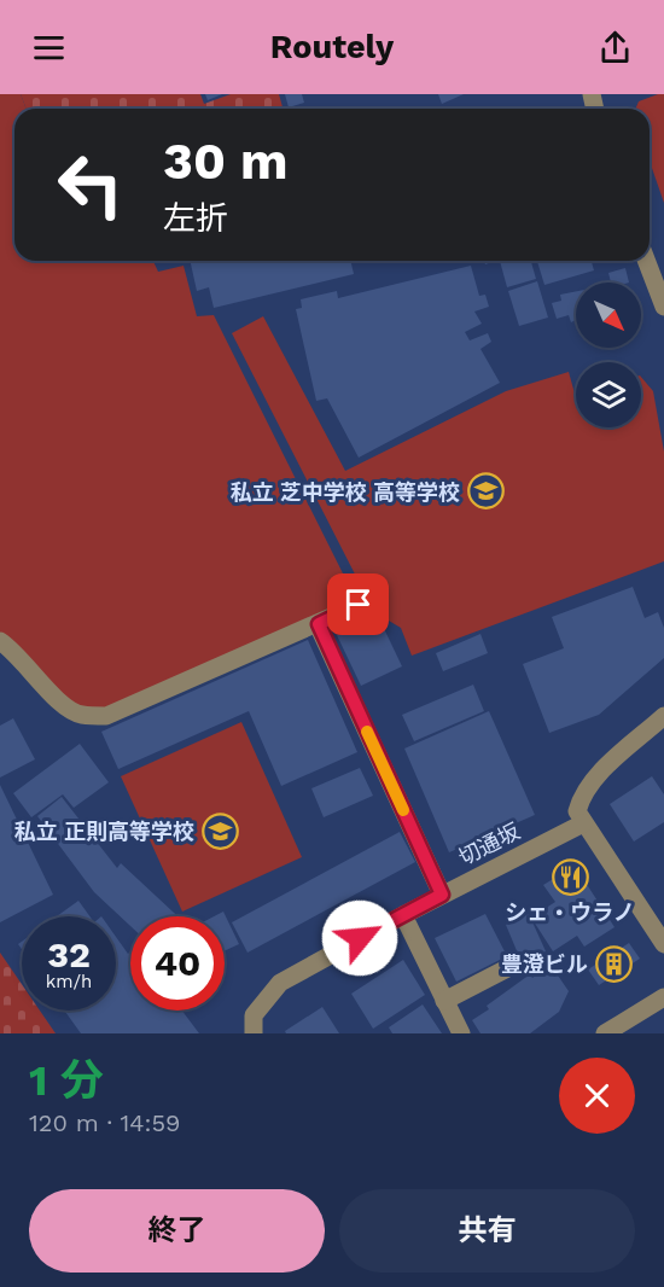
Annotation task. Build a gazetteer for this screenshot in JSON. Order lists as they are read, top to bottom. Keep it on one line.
{"streets":{"street":["切通坂"]},"places":{"school or university":["私立 芝中学校 高等学校","私立 正則高等学校"],"restaurant":["シェ・ウラノ"],"building":["豊澄ビル"]},"north":"bottom right","page":{"header":"Routely","turn":["30 m","左折"],"speed":"32 km/h","limit":"40","heading":["1 分","120 m · 14:59"],"buttons":["終了","共有"]}}
